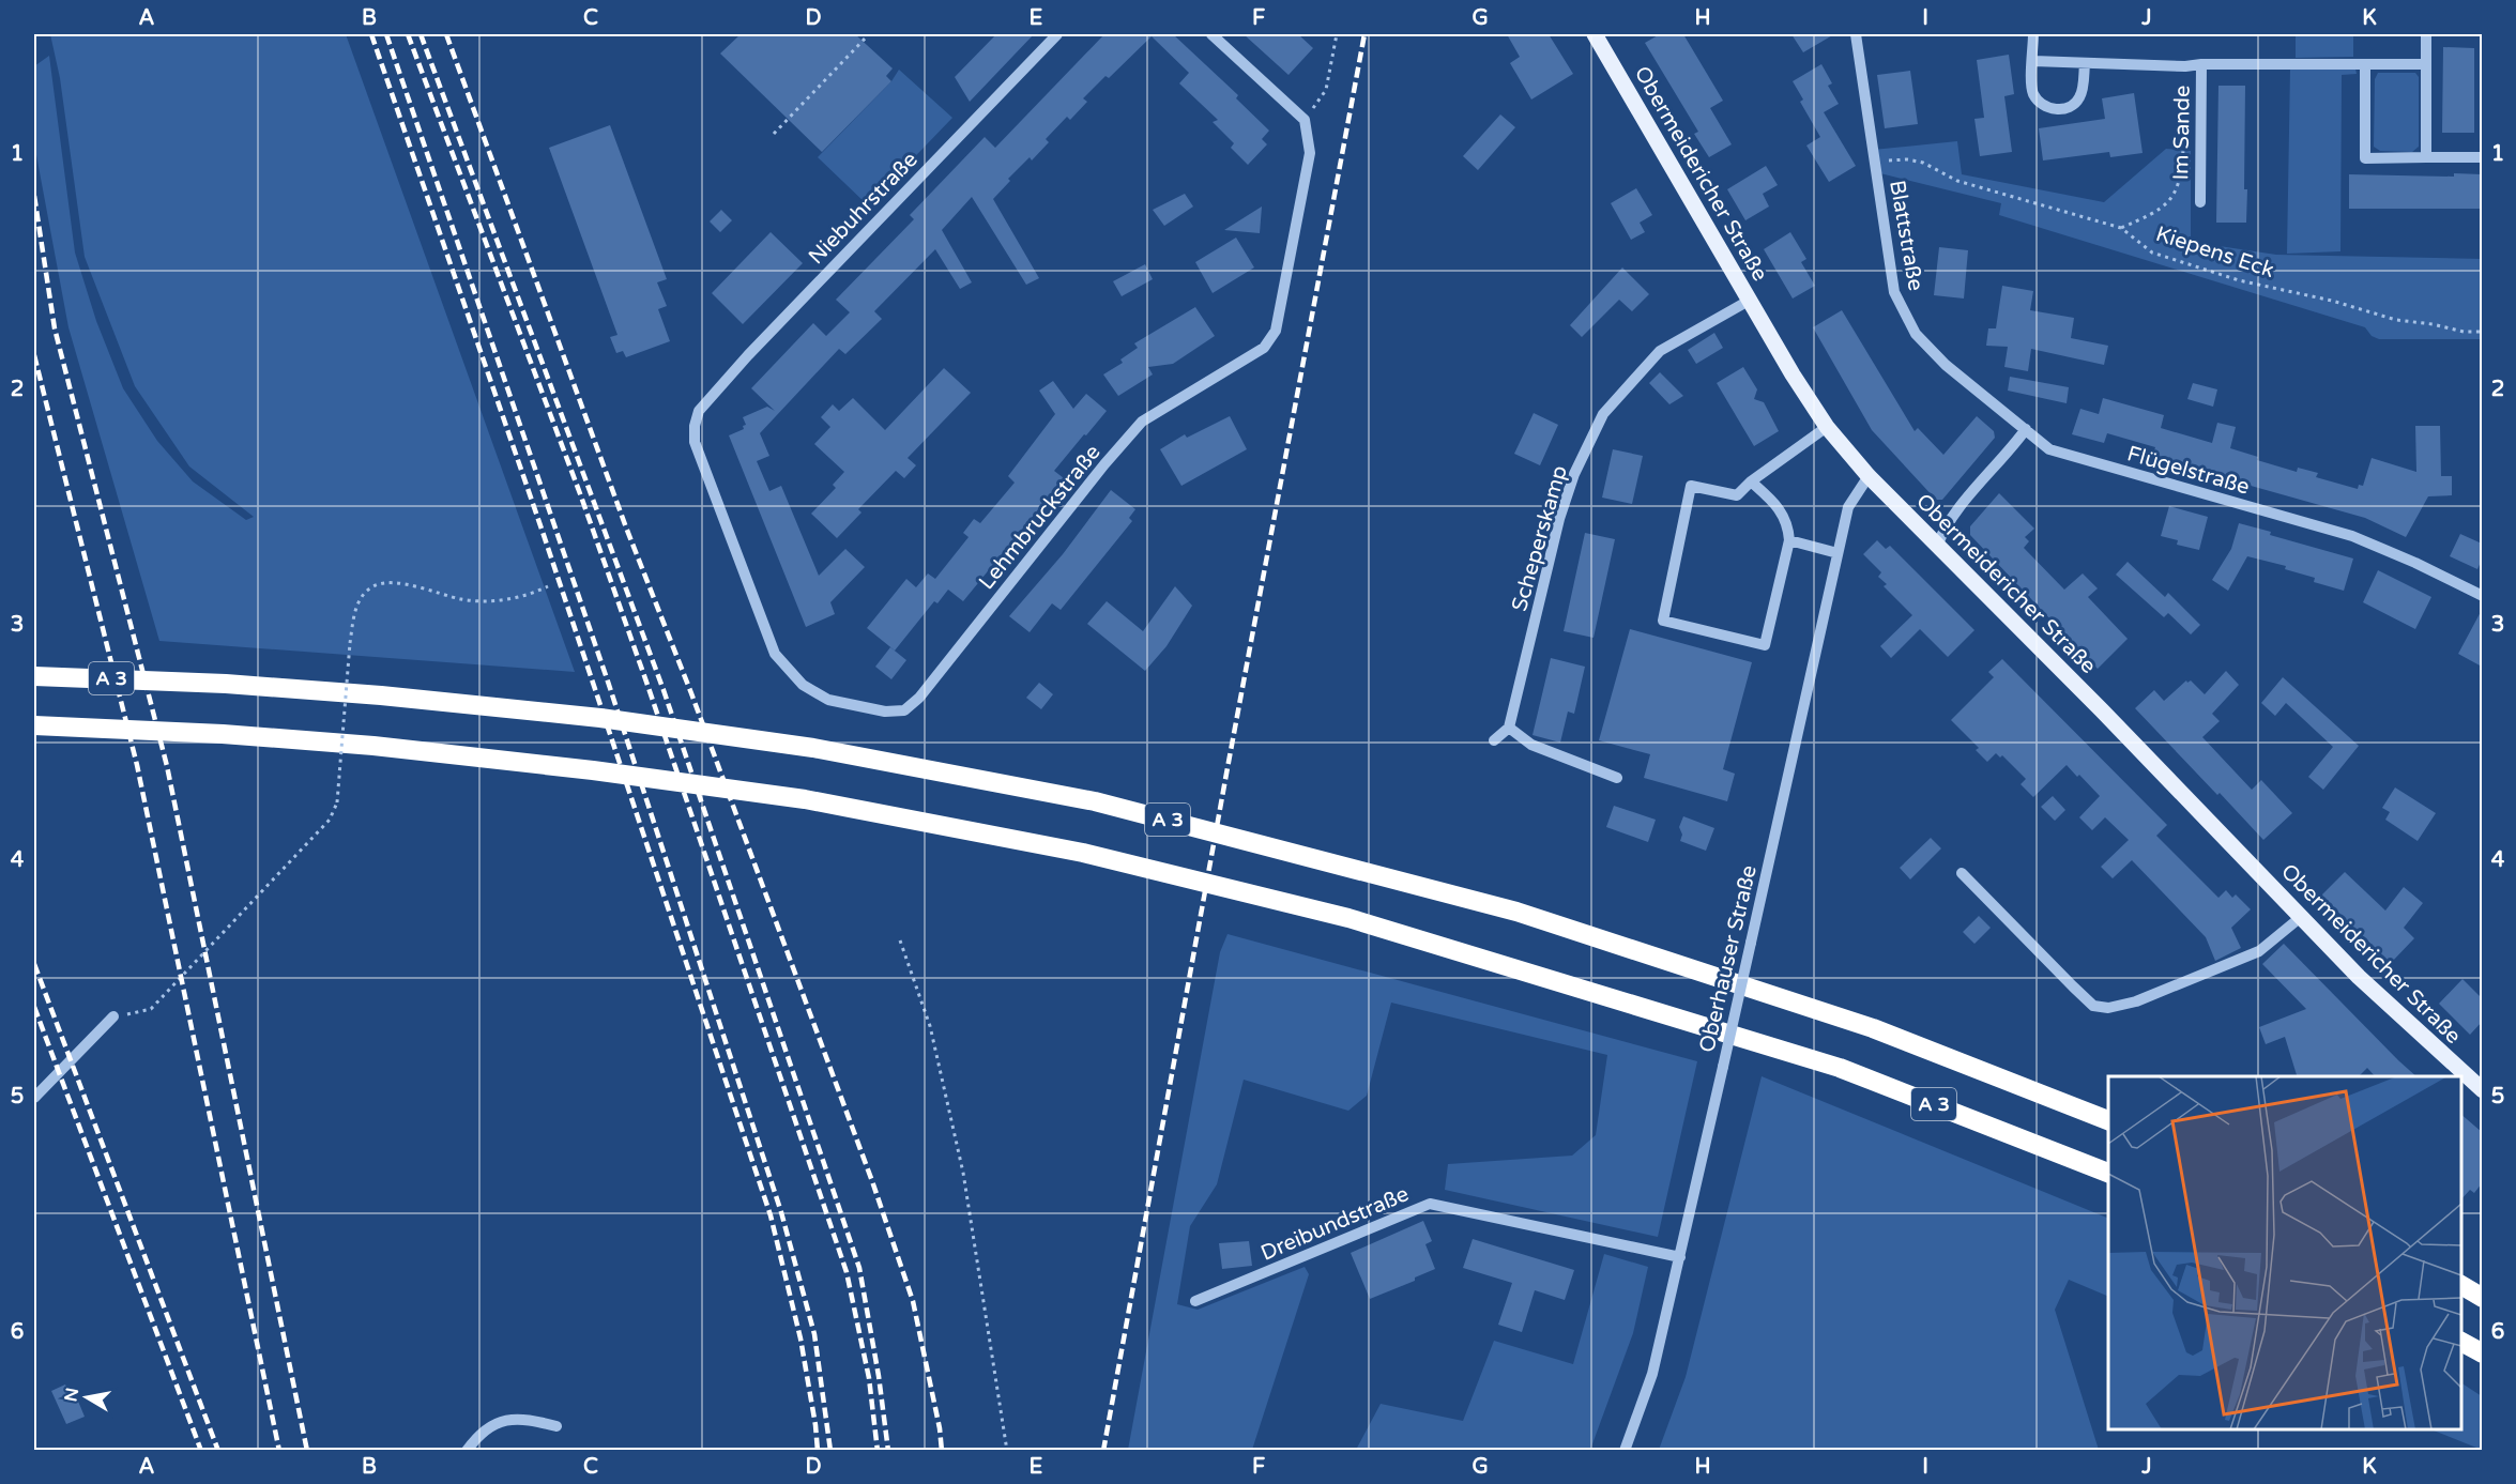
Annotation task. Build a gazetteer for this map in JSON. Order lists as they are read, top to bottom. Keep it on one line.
{"streets":{"highway":["A 3"],"main road":["Obermeidericher Straße"],"street":["Im Sande","Niebuhrstraße","Blattstraße","Flügelstraße","Lehmbruckstraße","Scheperskamp","Oberhauser Straße","Dreibundstraße"],"path":["Kiepens Eck"]},"crossings":[["Obermeidericher Straße","Scheperskamp"],["Obermeidericher Straße","Oberhauser Straße"],["Niebuhrstraße","Lehmbruckstraße"],["Blattstraße","Kiepens Eck"],["Blattstraße","Flügelstraße"],["Oberhauser Straße","Dreibundstraße"]],"north":"left","grid":{"columns":["A","B","C","D","E","F","G","H","I","J","K"],"rows":["1","2","3","4","5","6"]}}
